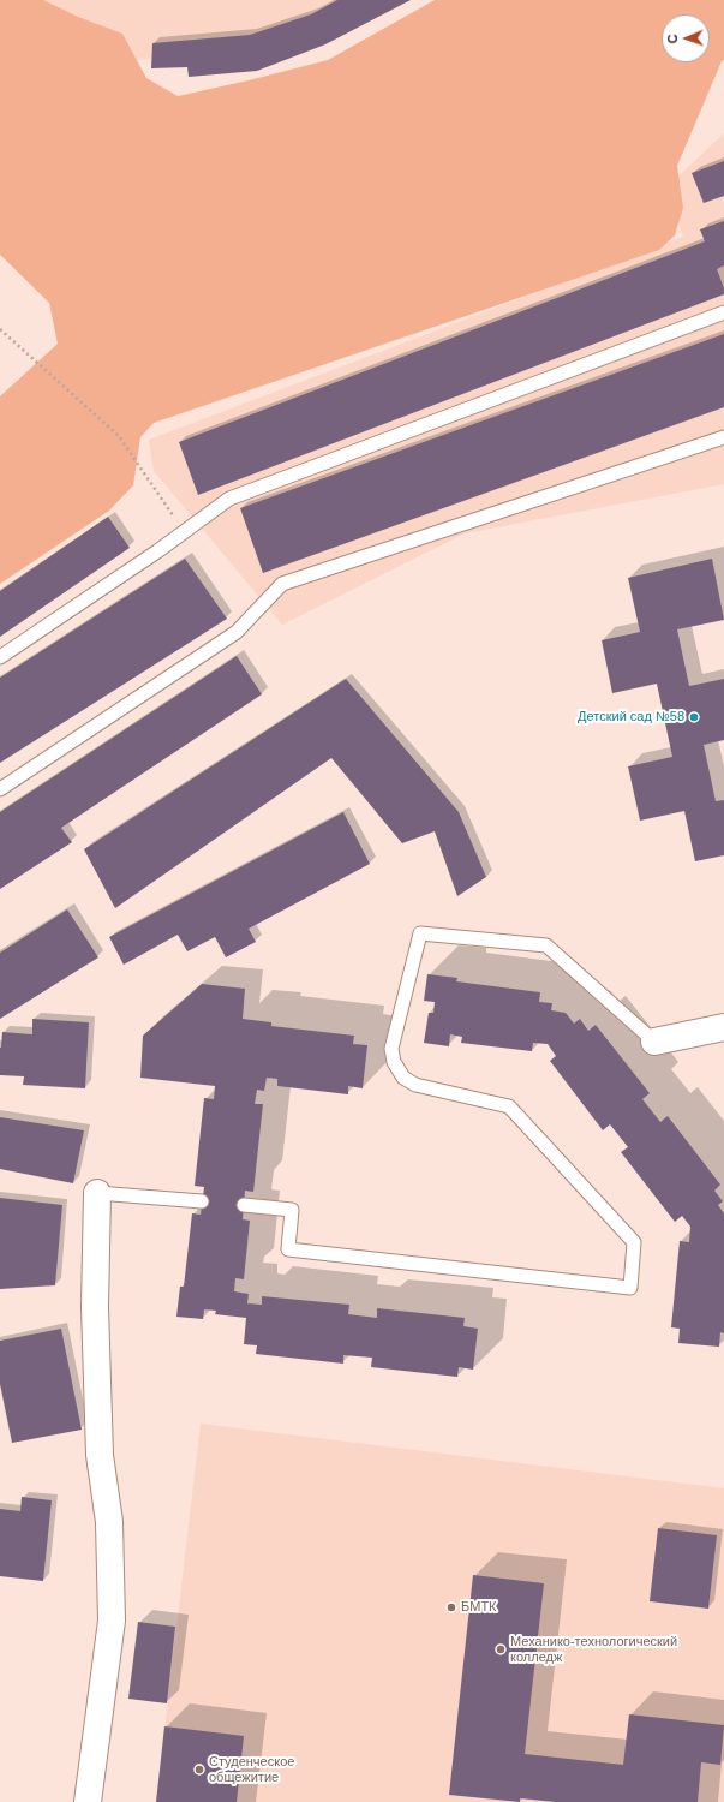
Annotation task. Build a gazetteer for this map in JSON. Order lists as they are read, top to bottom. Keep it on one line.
{"places":["Детский сад №58","БМТК","Механико-технологический колледж","Студенческое общежитие"],"north":"left"}
